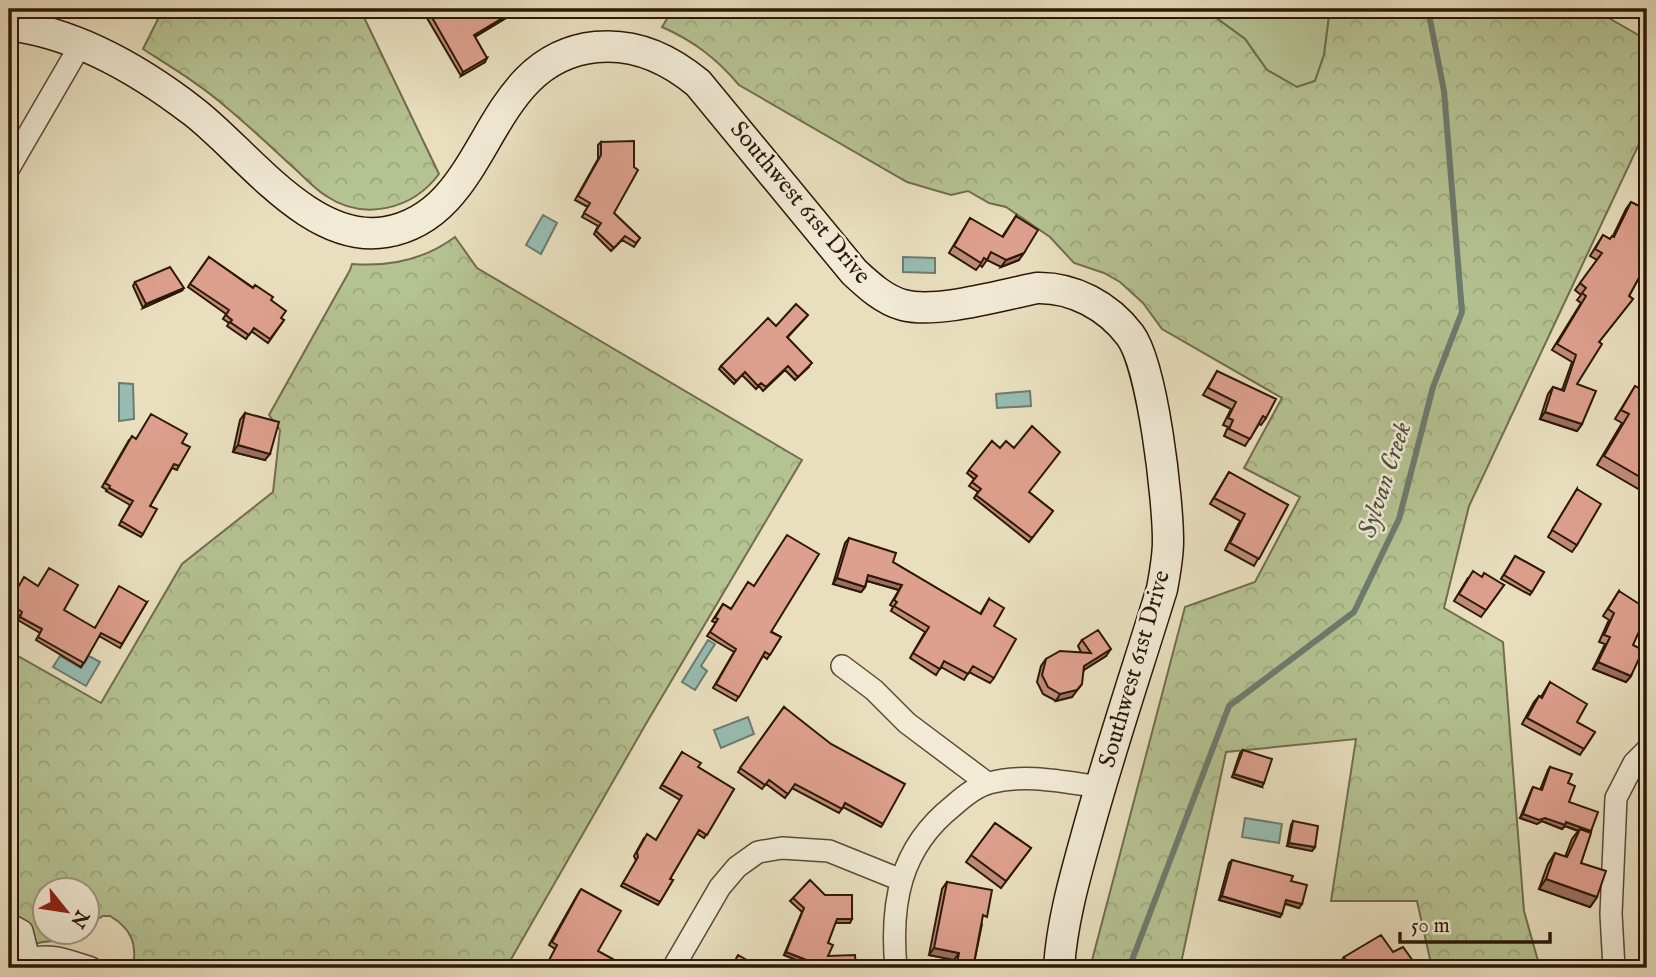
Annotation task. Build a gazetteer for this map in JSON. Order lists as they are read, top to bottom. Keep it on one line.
{"streets":{"street":["Southwest 61st Drive"]},"water":["Sylvan Creek"],"scale_bar":"50 m","north":"bottom right"}
